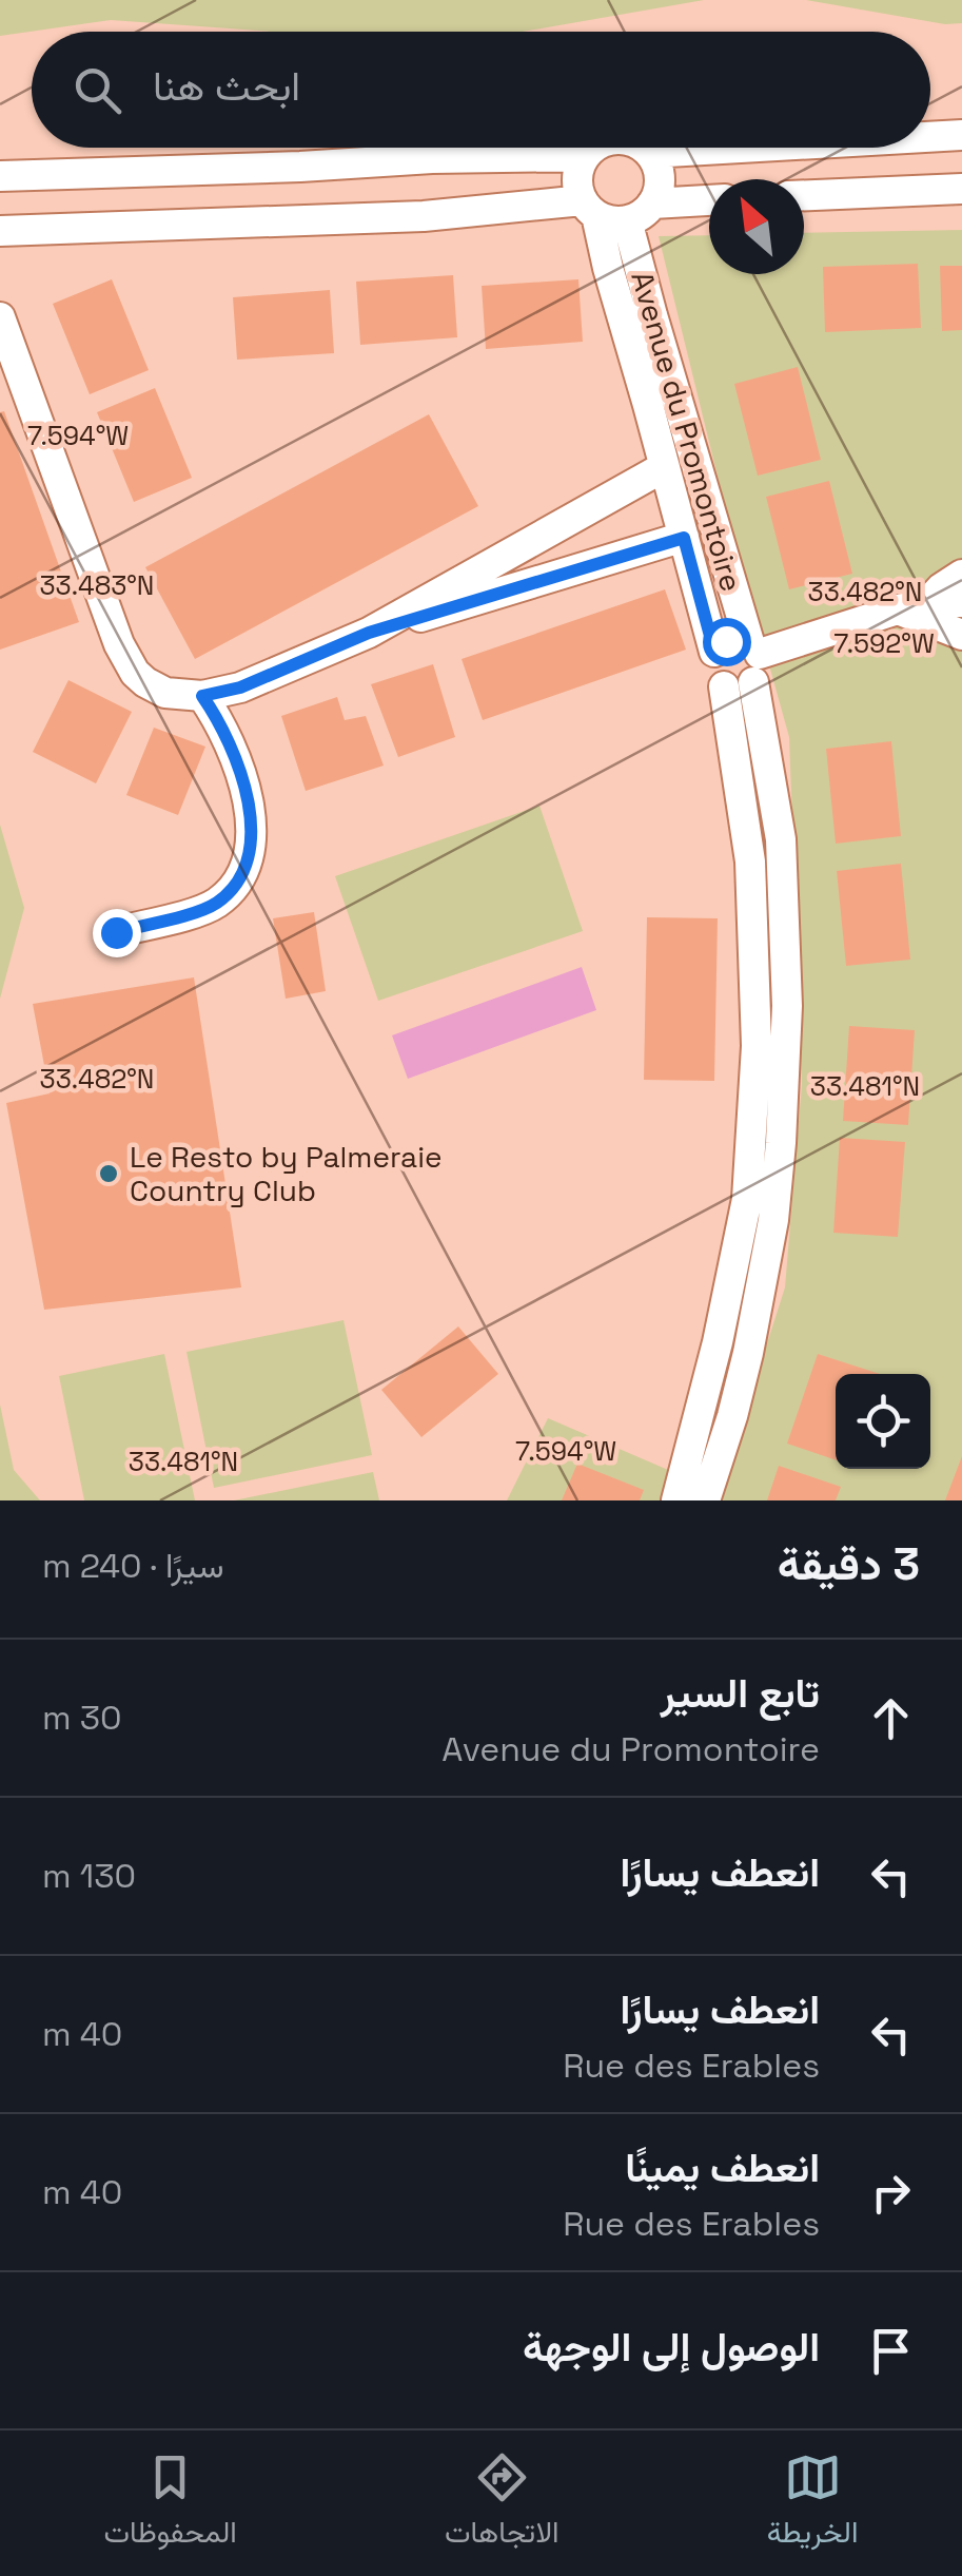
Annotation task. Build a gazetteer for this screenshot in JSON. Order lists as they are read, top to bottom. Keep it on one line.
{"streets":{"street":["Avenue du Promontoire"]},"places":["Le Resto by Palmeraie Country Club"],"north":"top left","page":{"search":"ابحث هنا","heading":["3 دقيقة","سيرًا · 240 m"],"list":[["تابع السير","Avenue du Promontoire","30 m"],["انعطف يسارًا","130 m"],["انعطف يسارًا","Rue des Erables","40 m"],["انعطف يمينًا","Rue des Erables","40 m"],"الوصول إلى الوجهة"],"nav":["الخريطة","الاتجاهات","المحفوظات"]},"coordinates":["7.594°W","33.483°N","33.482°N","7.592°W","33.481°N"]}
